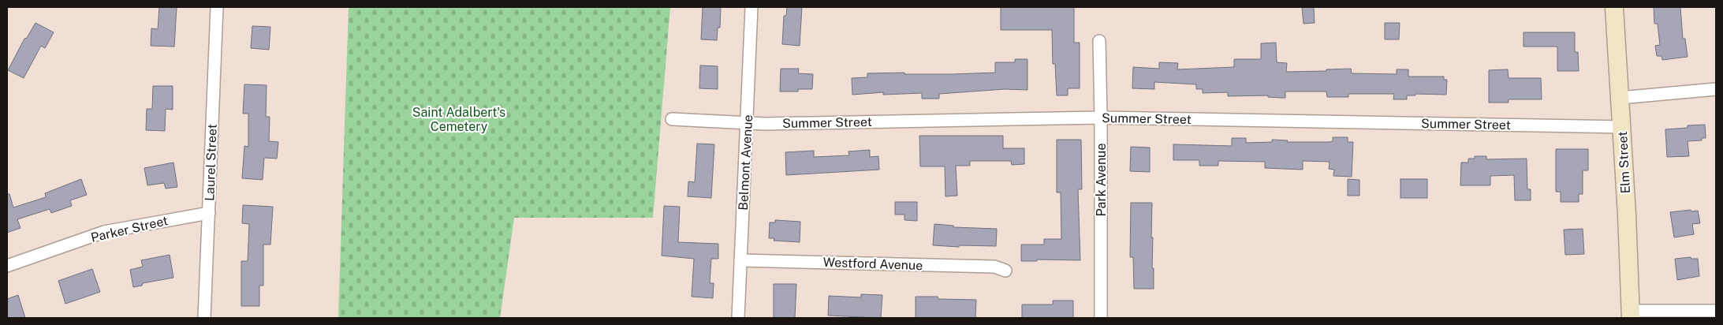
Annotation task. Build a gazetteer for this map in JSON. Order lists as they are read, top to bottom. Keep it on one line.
{"streets":{"main road":["Elm Street"],"street":["Summer Street","Laurel Street","Belmont Avenue","Park Avenue","Parker Street","Westford Avenue"]},"crossings":[["Summer Street","Belmont Avenue"],["Summer Street","Elm Street"],["Summer Street","Park Avenue"],["Laurel Street","Parker Street"],["Belmont Avenue","Westford Avenue"]],"parks":["Saint Adalbert's Cemetery"]}
